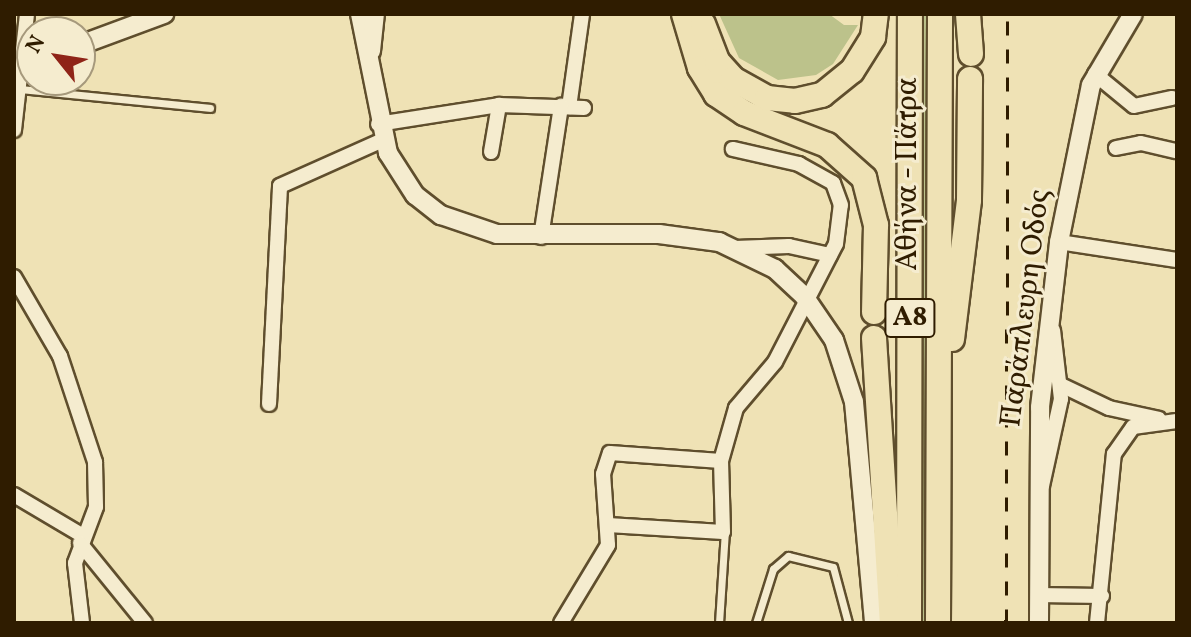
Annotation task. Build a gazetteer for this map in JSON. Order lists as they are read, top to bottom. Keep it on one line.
{"streets":{"highway":["Αθήνα - Πάτρα","Α8"],"street":["Παράπλευρη Οδός"]},"north":"top left"}
